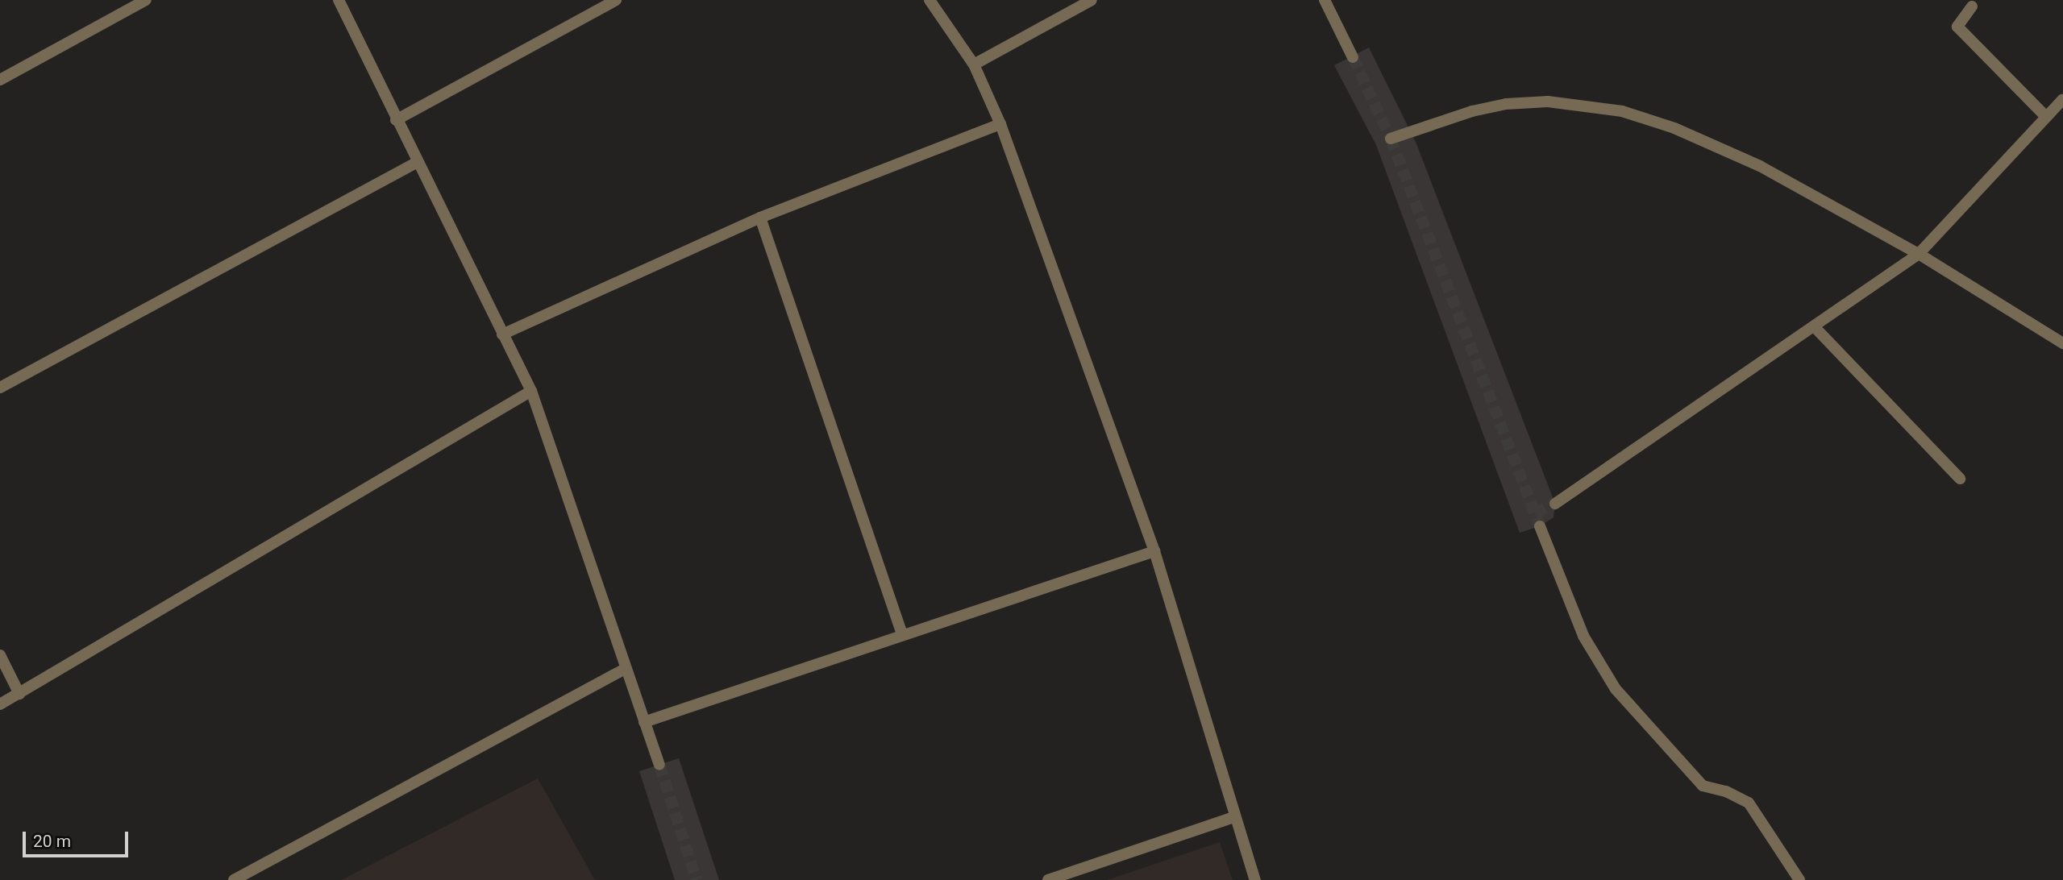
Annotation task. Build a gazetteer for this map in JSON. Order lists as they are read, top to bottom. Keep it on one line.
{"scale_bar":"20 m"}
